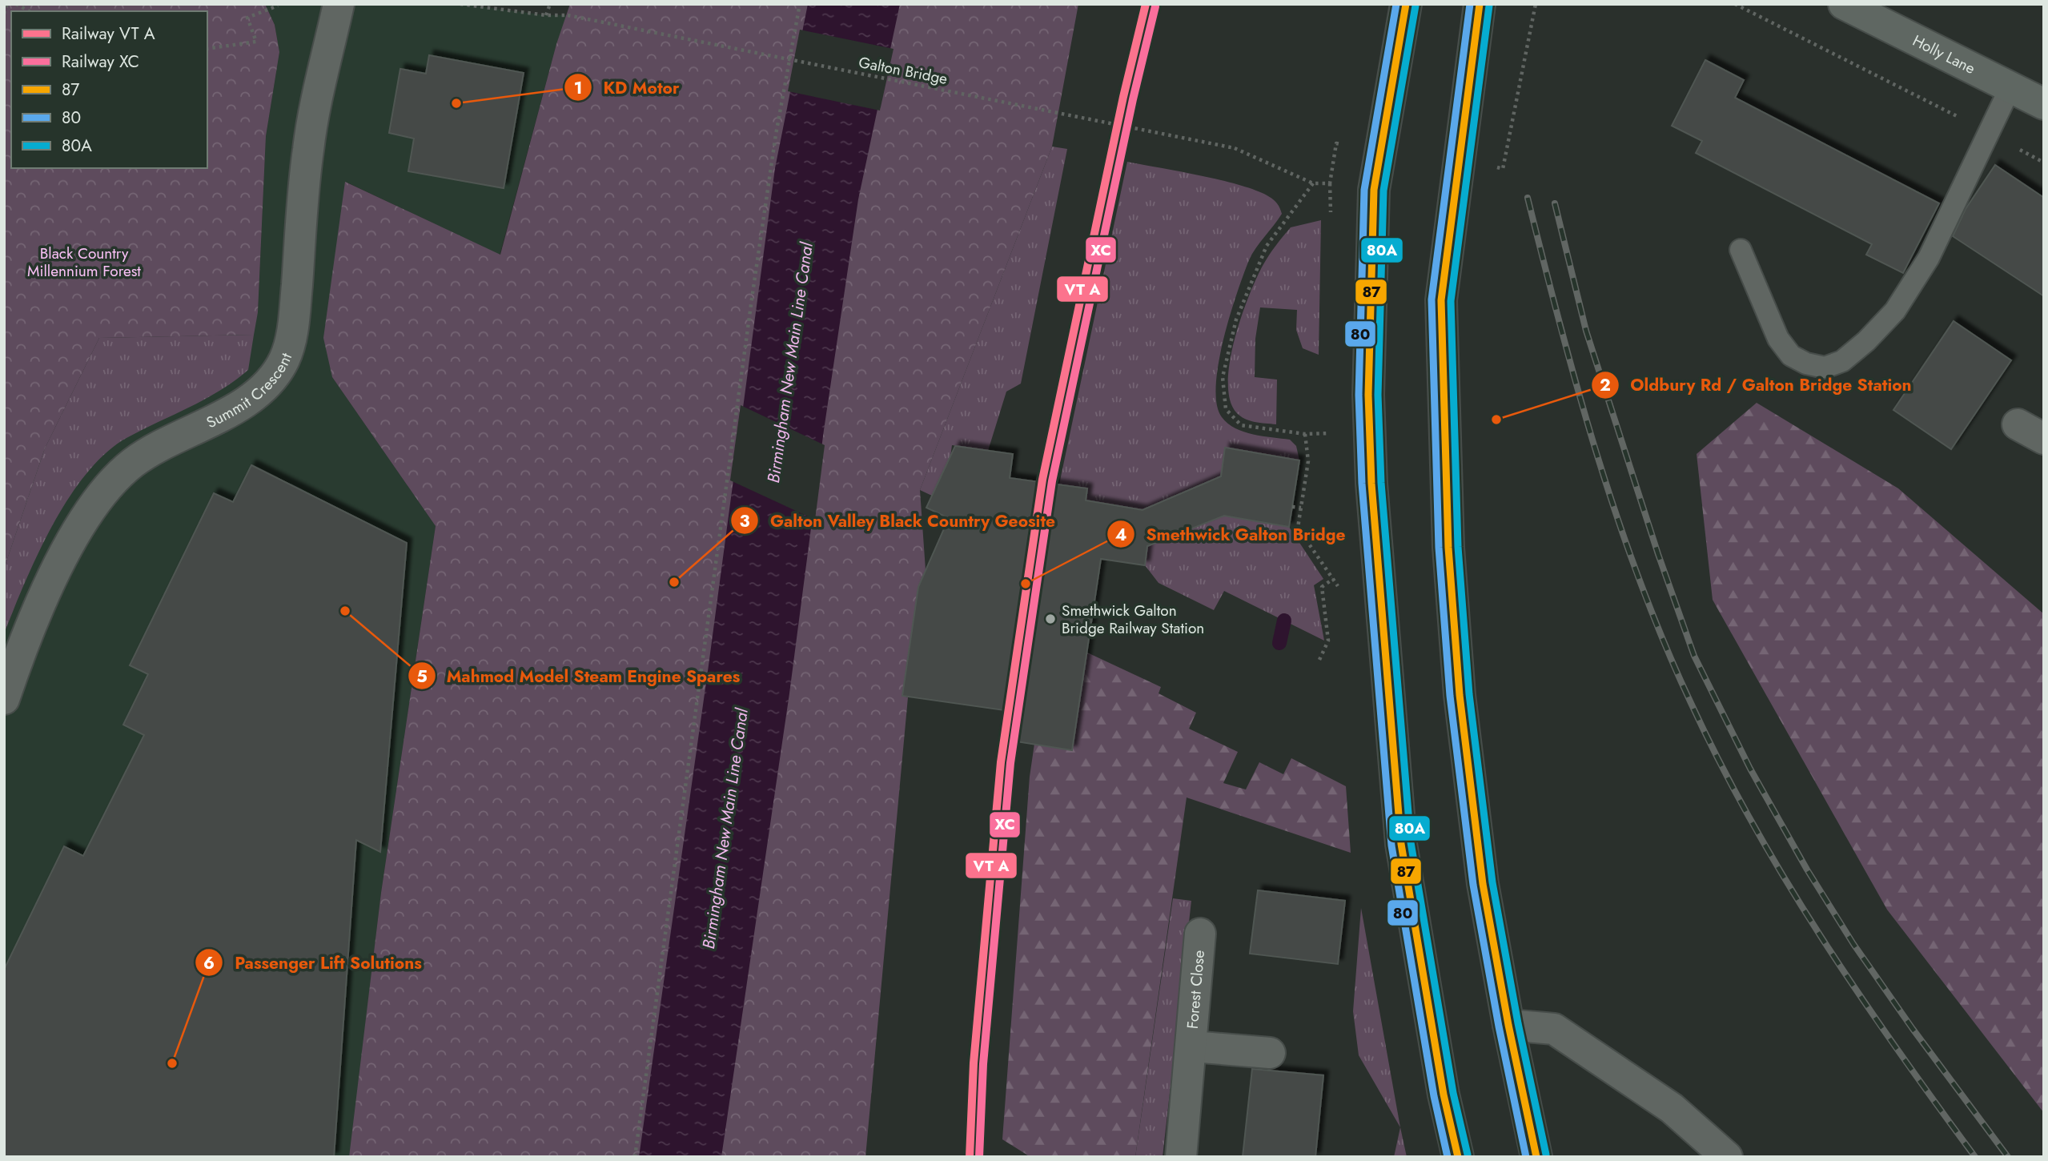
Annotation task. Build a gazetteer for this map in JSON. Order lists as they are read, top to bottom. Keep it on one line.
{"streets":{"street":["Holly Lane","Summit Crescent","Forest Close"],"path":["Galton Bridge"]},"water":["Birmingham New Main Line Canal"],"parks":["Black Country Millennium Forest"],"places":["KD Motor","Oldbury Rd / Galton Bridge Station","Galton Valley Black Country Geosite","Smethwick Galton Bridge","Mahmod Model Steam Engine Spares","Smethwick Galton Bridge Railway Station","Passenger Lift Solutions"],"lines":["transit line 87","transit line 80","transit line 80A","rail line XC"],"legend":["Railway VT A","Railway XC","87","80","80A"]}
